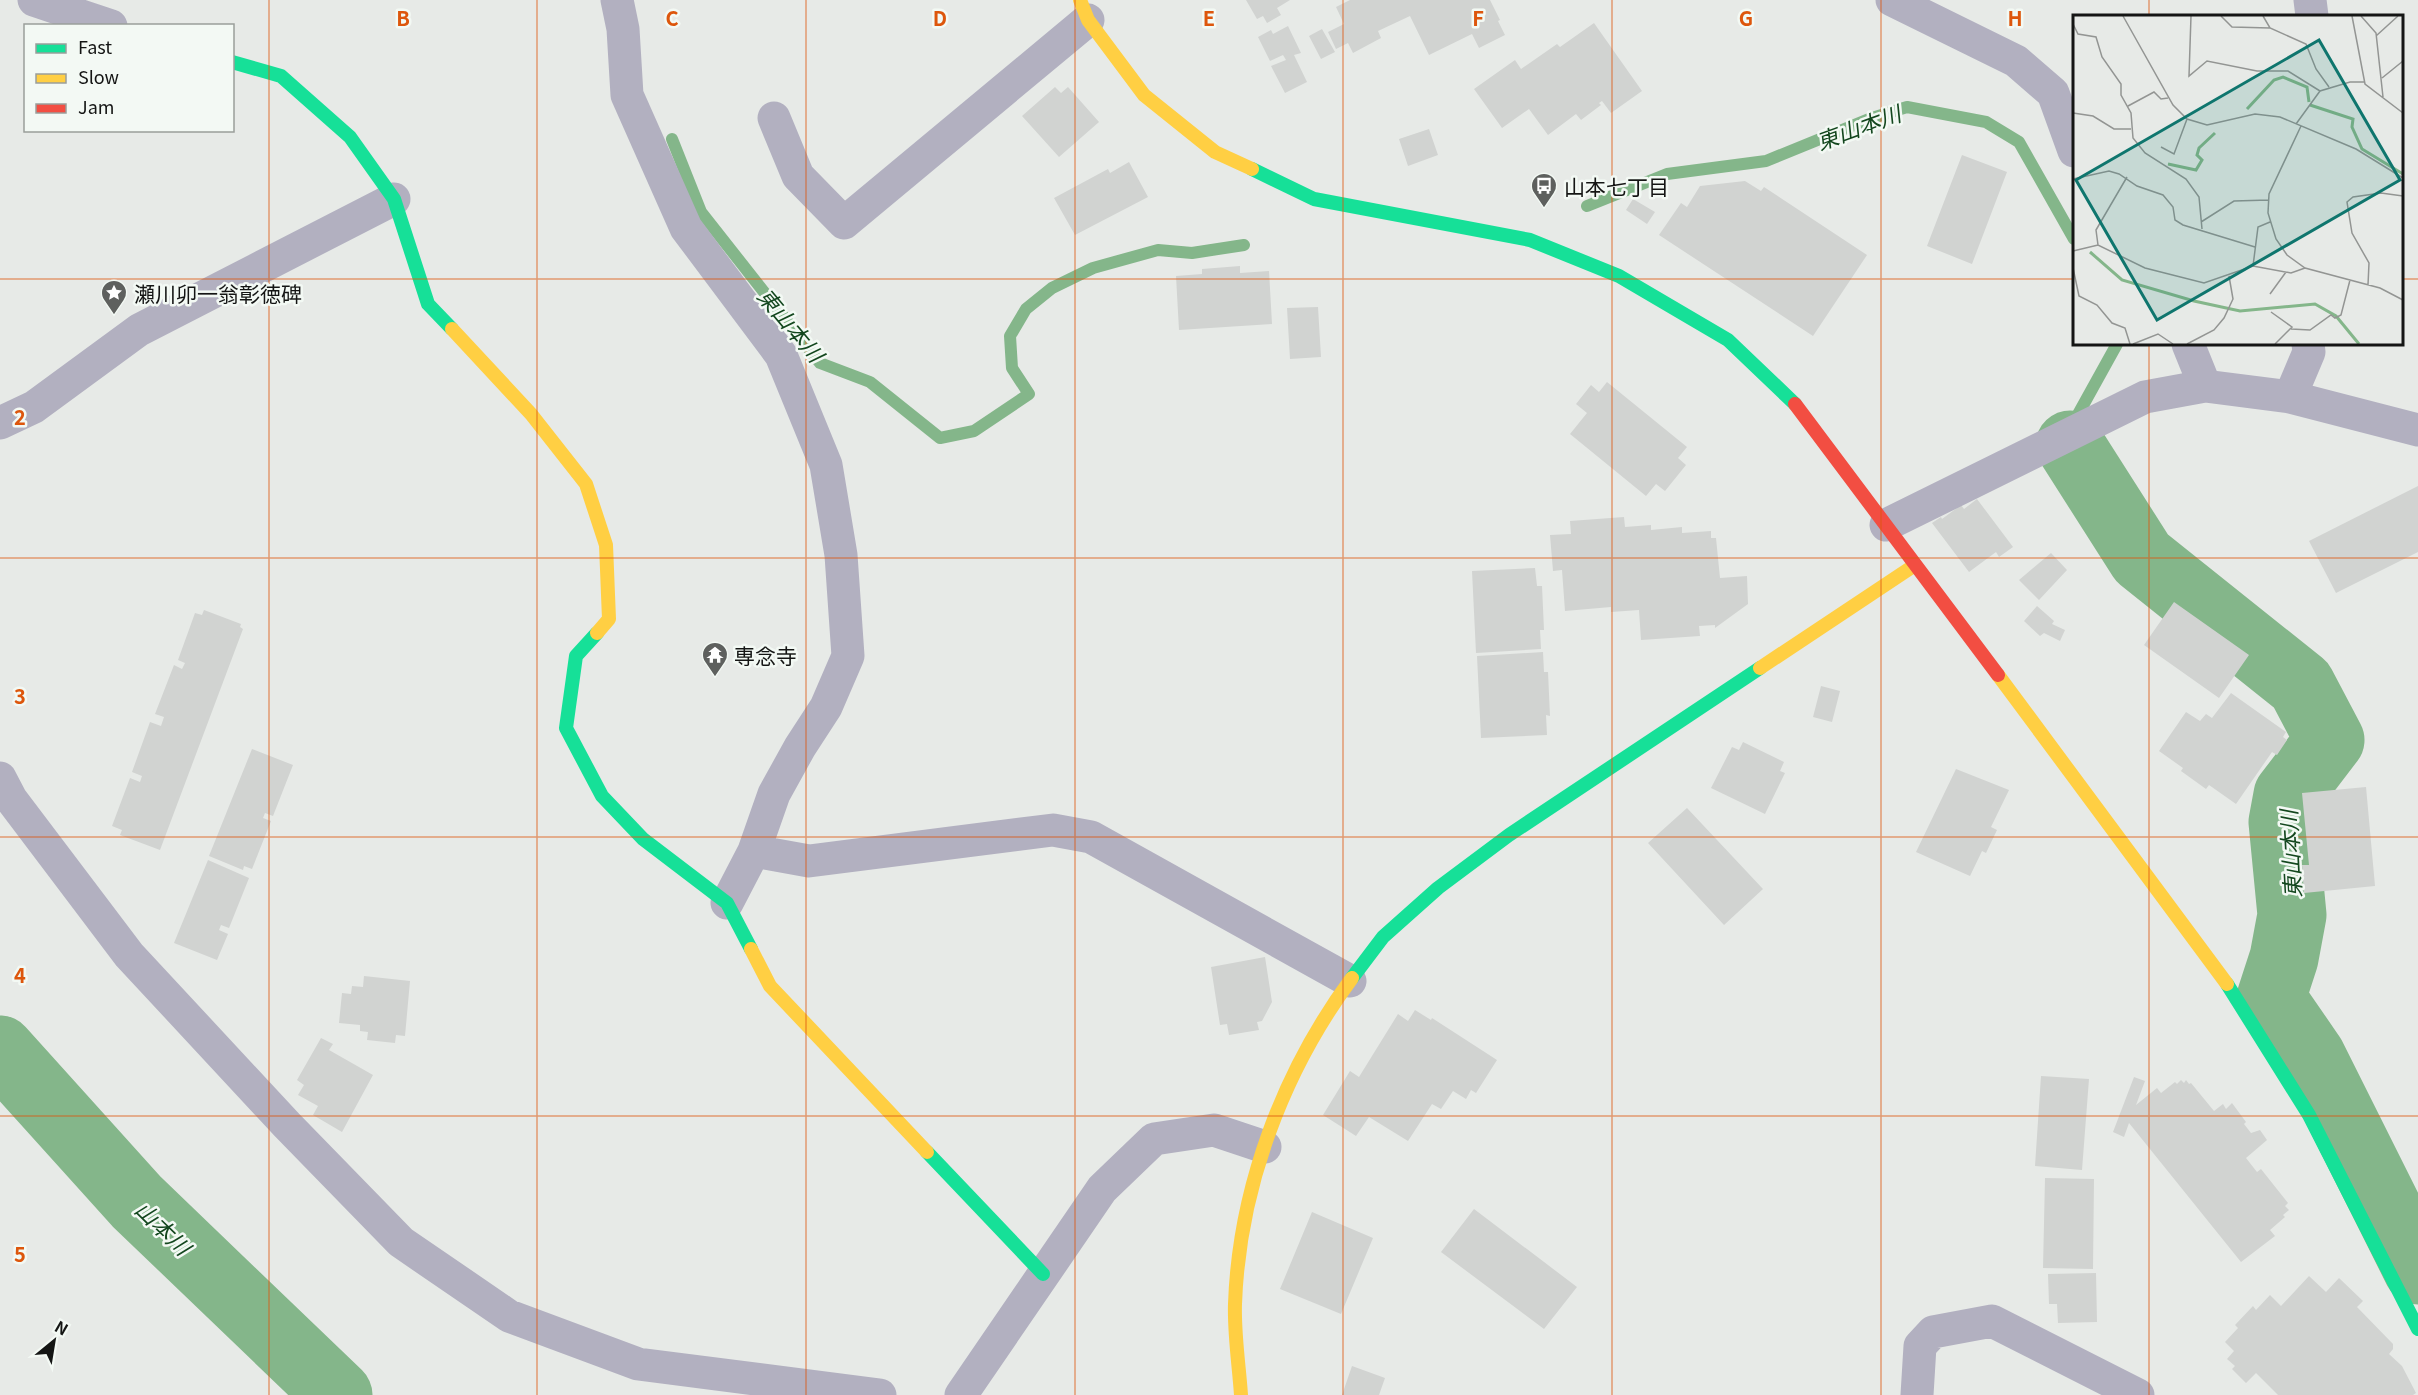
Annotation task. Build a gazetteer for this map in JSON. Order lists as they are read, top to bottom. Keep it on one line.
{"water":["東山本川","山本川"],"places":{"bus stop":["山本七丁目"],"place":["瀬川卯一翁彰徳碑"],"temple":["専念寺"]},"legend":["Fast","Slow","Jam"],"north":"top right","grid":{"columns":["B","C","D","E","F","G","H"],"rows":["2","3","4","5"]}}
